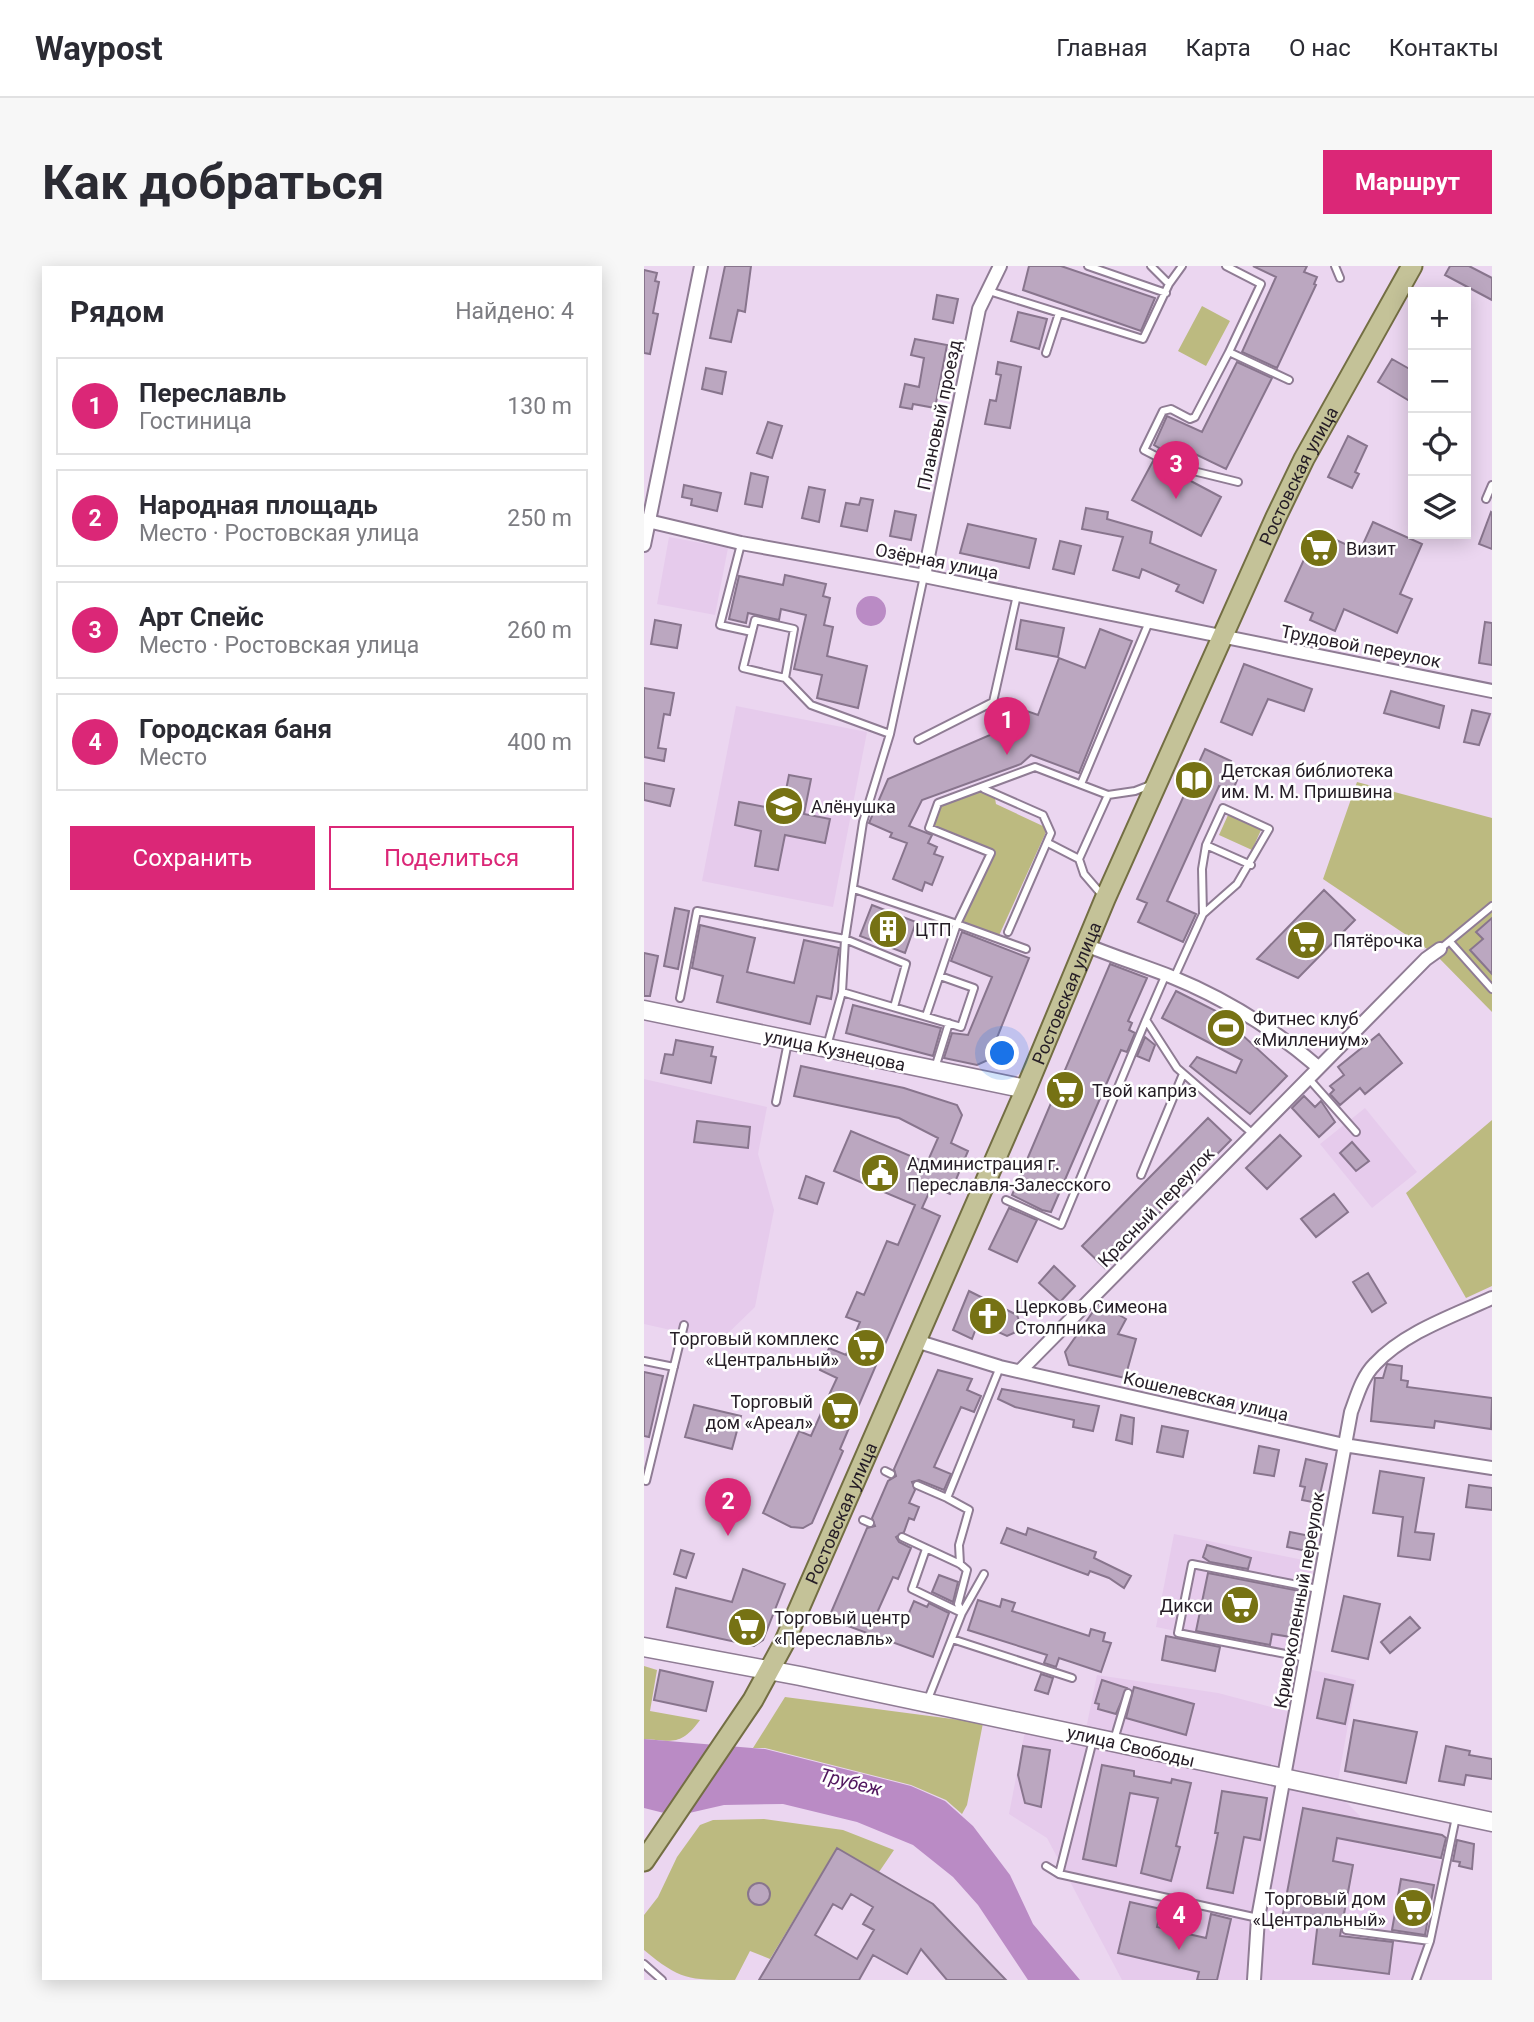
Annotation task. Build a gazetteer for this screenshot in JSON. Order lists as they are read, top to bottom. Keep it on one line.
{"streets":{"main road":["Ростовская улица","улица Кузнецова","улица Свободы"],"street":["Плановый проезд","Озёрная улица","Трудовой переулок","Красный переулок","Кошелевская улица","Кривоколенный переулок"]},"crossings":[["Плановый проезд","Озёрная улица"],["Ростовская улица","Озёрная улица"],["Ростовская улица","Трудовой переулок"],["Ростовская улица","улица Кузнецова"],["Ростовская улица","Кошелевская улица"],["Ростовская улица","улица Свободы"],["Озёрная улица","Трудовой переулок"],["Красный переулок","Кошелевская улица"],["Кошелевская улица","Кривоколенный переулок"],["Кривоколенный переулок","улица Свободы"]],"water":["Трубеж"],"places":{"supermarket":["Визит","Пятёрочка","Твой каприз","Торговый комплекс «Центральный»","Торговый дом «Ареал»","Дикси","Торговый центр «Переславль»","Торговый дом «Центральный»"],"library":["Детская библиотека им. М. М. Пришвина"],"school or university":["Алёнушка"],"building":["ЦТП"],"sports":["Фитнес клуб «Миллениум»"],"public building":["Администрация г. Переславля-Залесского"],"church":["Церковь Симеона Столпника"]},"page":{"header":"Waypost","nav":["Главная","Карта","О нас","Контакты"],"buttons":["Маршрут",["Сохранить","Поделиться"]],"title":"Как добраться","heading":["Рядом","Найдено: 4"],"map_buttons":["+","−"],"list":[{"mark":"1","name":"Переславль","note":"Гостиница","value":"130 m"},{"mark":"2","name":"Народная площадь","note":"Место · Ростовская улица","value":"250 m"},{"mark":"3","name":"Арт Спейс","note":"Место · Ростовская улица","value":"260 m"},{"mark":"4","name":"Городская баня","note":"Место","value":"400 m"}],"pins":["3","1","2","4"]}}
